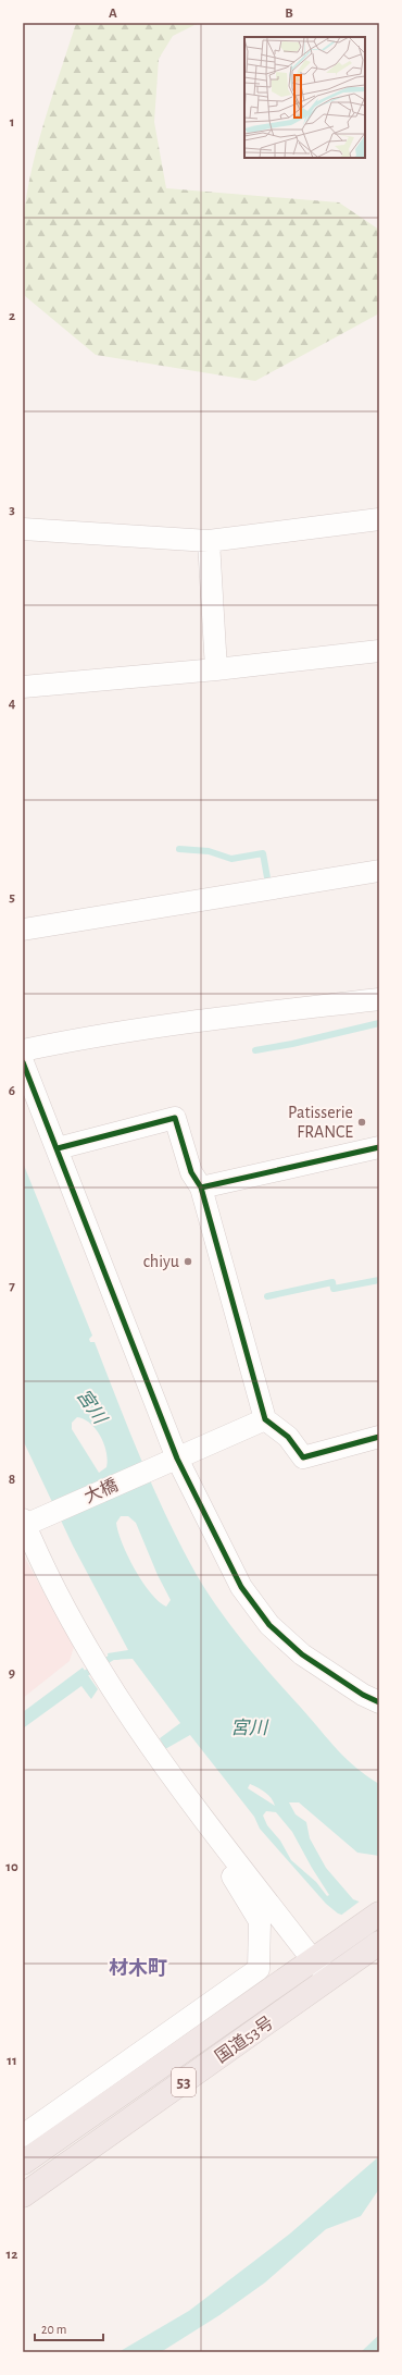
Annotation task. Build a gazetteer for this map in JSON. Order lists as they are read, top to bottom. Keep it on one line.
{"streets":{"highway":["国道53号","53"],"street":["大橋"]},"districts":["材木町"],"water":["宮川"],"places":["Patisserie FRANCE","chiyu"],"scale_bar":"20 m","grid":{"columns":["A","B"],"rows":["1","2","3","4","5","6","7","8","9","10","11","12"]}}
